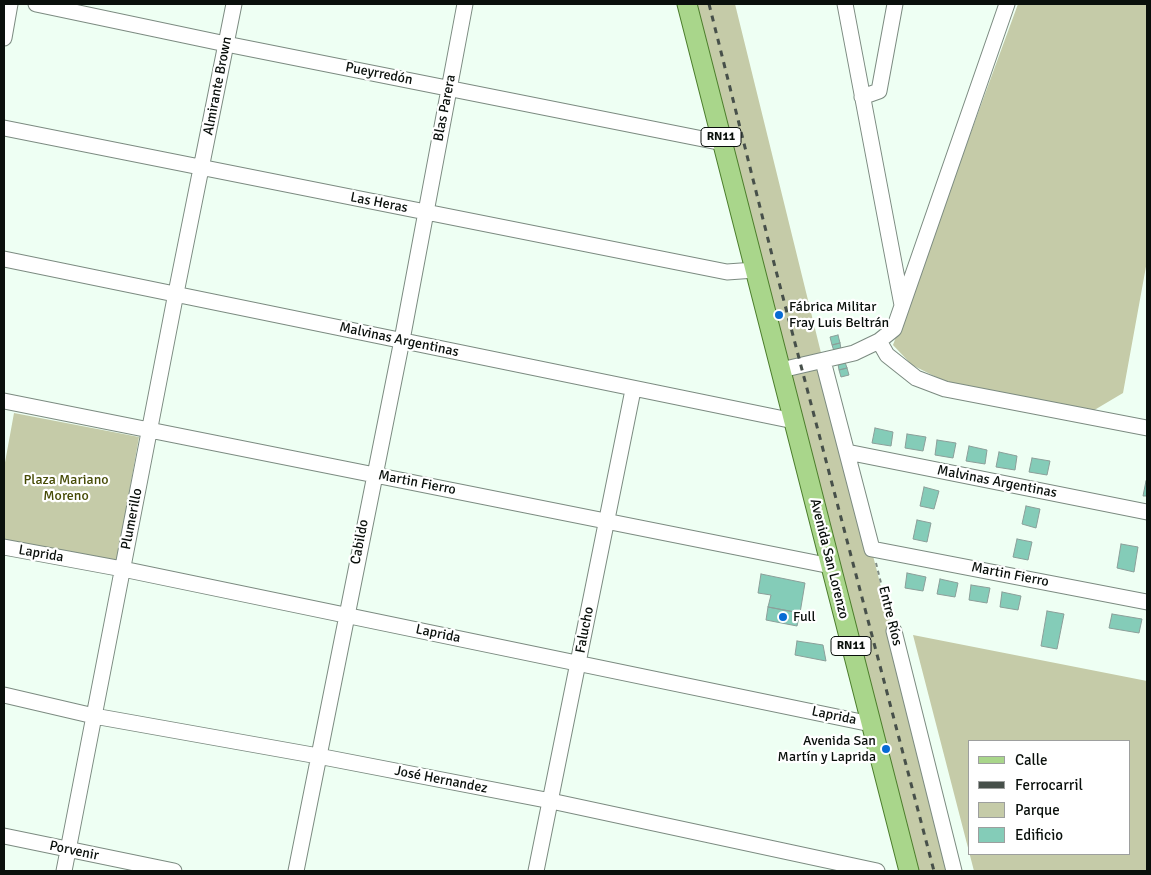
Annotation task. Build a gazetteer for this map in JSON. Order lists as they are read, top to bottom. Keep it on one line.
{"streets":{"main road":["RN11","Avenida San Lorenzo"],"street":["Pueyrredón","Almirante Brown","Blas Parera","Las Heras","Malvinas Argentinas","Martin Fierro","Plumerillo","Cabildo","Laprida","Entre Ríos","Falucho","José Hernandez","Porvenir"]},"crossings":[["Pueyrredón","Almirante Brown"],["Pueyrredón","Blas Parera"],["Pueyrredón","RN11"],["Almirante Brown","Las Heras"],["Almirante Brown","Plumerillo"],["Blas Parera","Las Heras"],["Blas Parera","Cabildo"],["RN11","Las Heras"],["RN11","Malvinas Argentinas"],["RN11","Avenida San Lorenzo"],["Las Heras","Plumerillo"],["Las Heras","Cabildo"],["Malvinas Argentinas","Plumerillo"],["Malvinas Argentinas","Cabildo"],["Malvinas Argentinas","Avenida San Lorenzo"],["Malvinas Argentinas","Falucho"],["Martin Fierro","Plumerillo"],["Martin Fierro","Cabildo"],["Martin Fierro","Avenida San Lorenzo"],["Martin Fierro","Entre Ríos"],["Martin Fierro","Falucho"],["Plumerillo","Laprida"],["Plumerillo","José Hernandez"],["Plumerillo","Porvenir"],["Cabildo","Laprida"],["Cabildo","José Hernandez"],["Laprida","Avenida San Lorenzo"],["Laprida","Falucho"],["Falucho","José Hernandez"]],"parks":["Plaza Mariano Moreno"],"places":["Fábrica Militar Fray Luis Beltrán","Full","Avenida San Martín y Laprida"],"legend":["Calle","Ferrocarril","Parque","Edificio"]}
